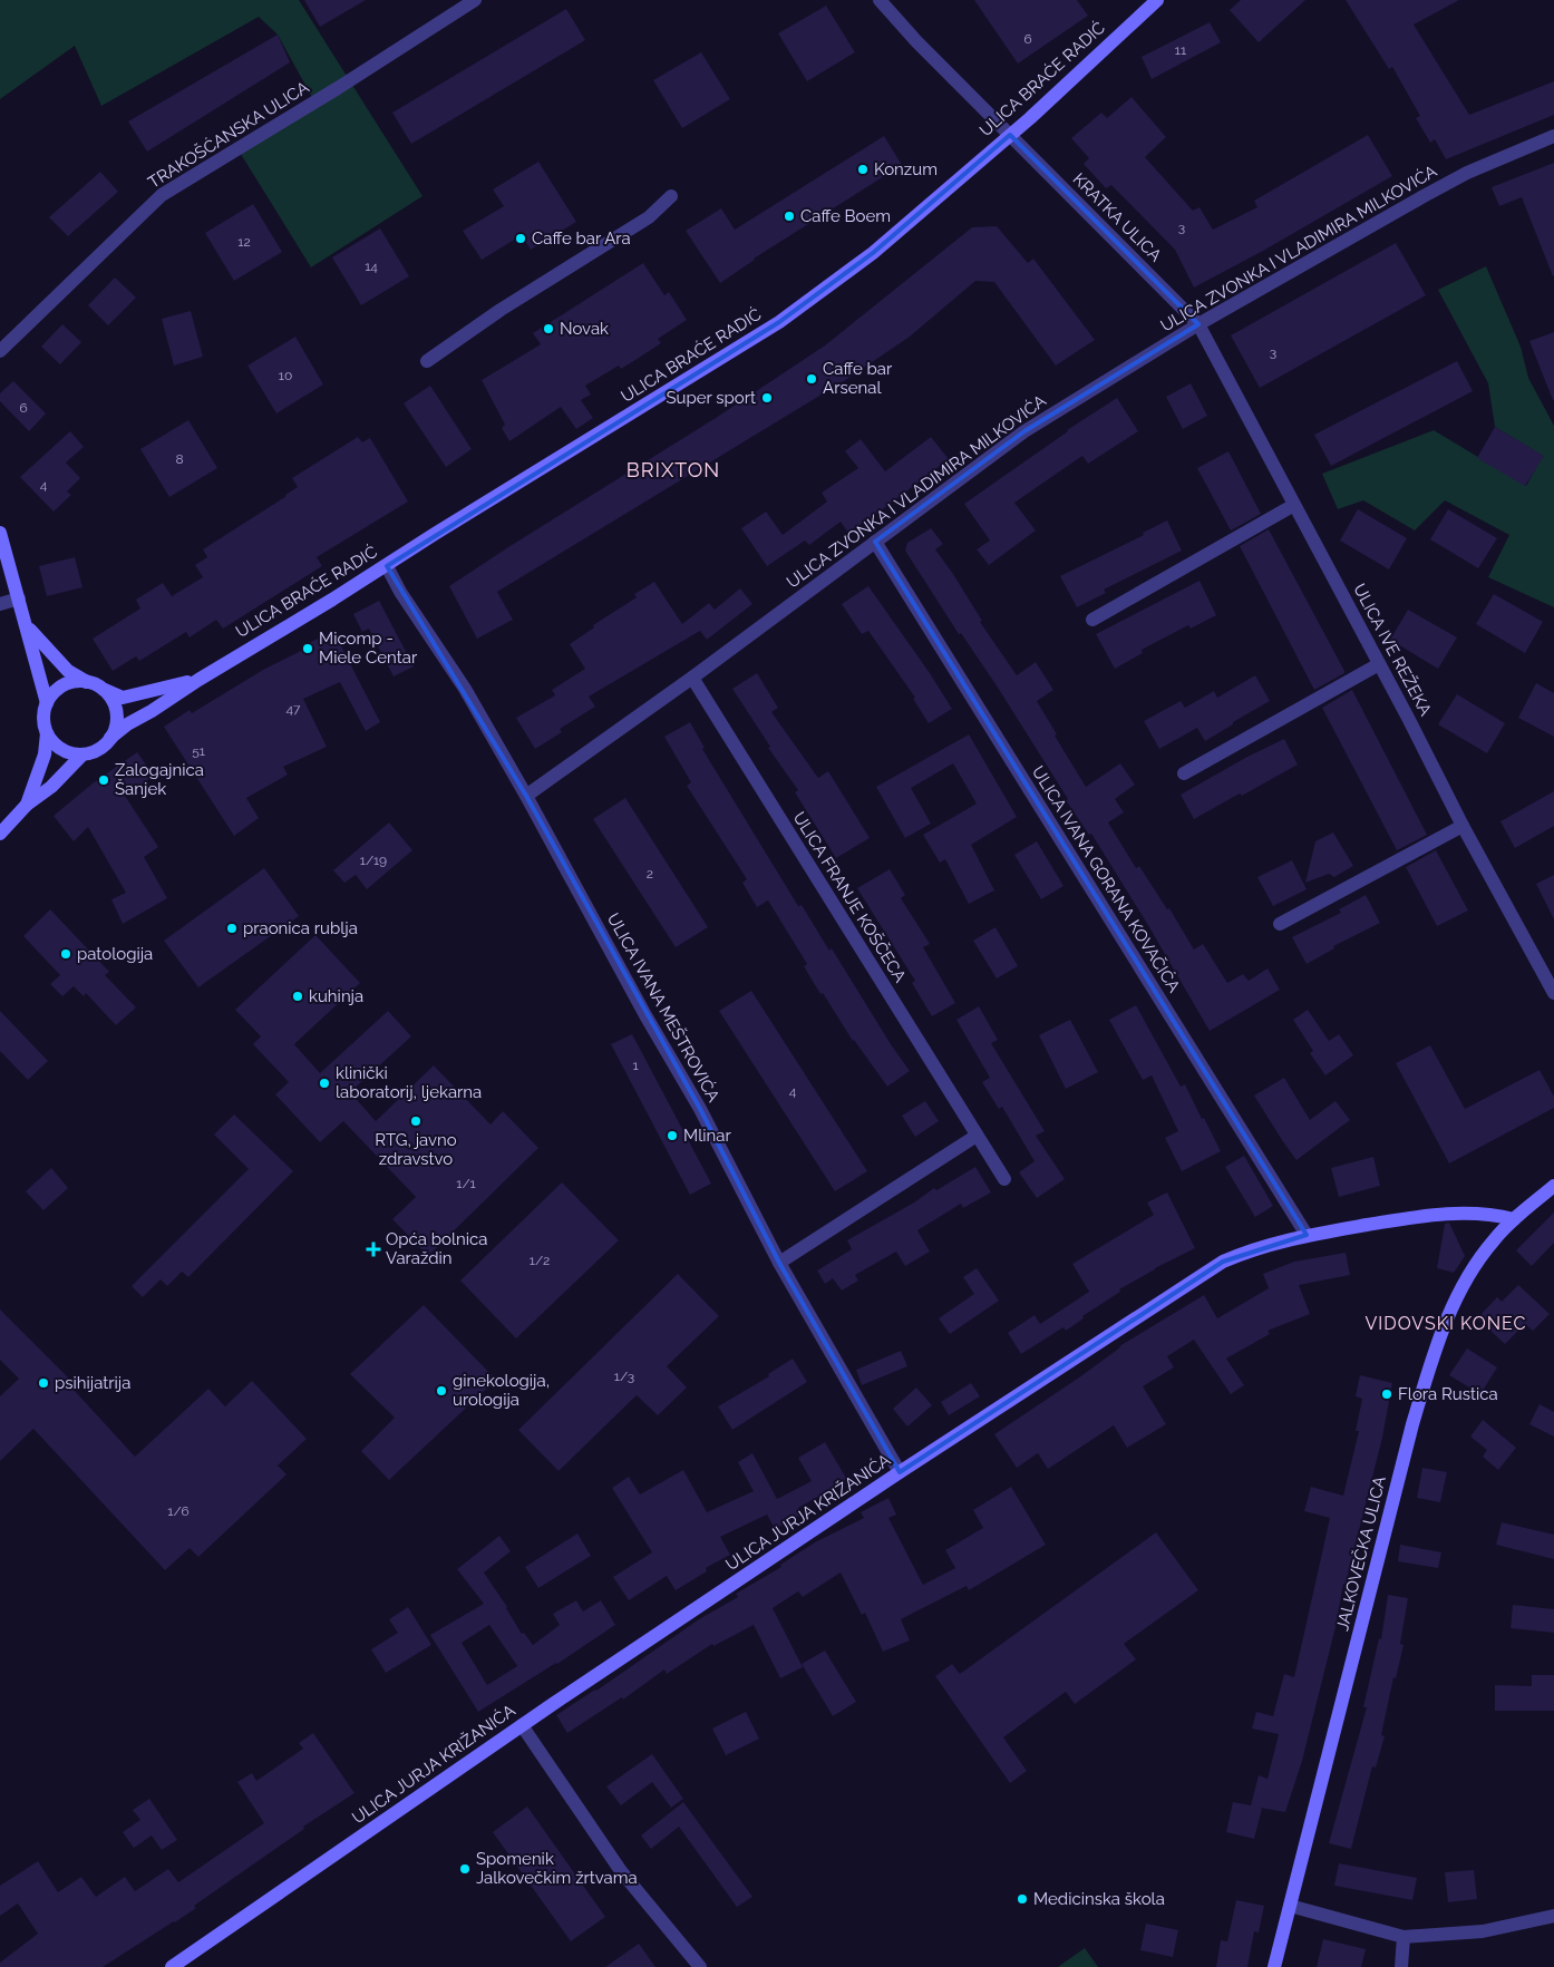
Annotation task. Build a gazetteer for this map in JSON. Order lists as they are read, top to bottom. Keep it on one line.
{"streets":{"main road":["ULICA BRAĆE RADIĆ","ULICA JURJA KRIŽANIĆA","JALKOVEČKA ULICA"],"street":["TRAKOŠĆANSKA ULICA","KRATKA ULICA","ULICA ZVONKA I VLADIMIRA MILKOVIĆA","ULICA IVE REŽEKA","ULICA IVANA GORANA KOVAČIĆA","ULICA FRANJE KOŠČECA","ULICA IVANA MEŠTROVIĆA"]},"crossings":[["ULICA BRAĆE RADIĆ","KRATKA ULICA"],["ULICA BRAĆE RADIĆ","ULICA IVANA MEŠTROVIĆA"],["KRATKA ULICA","ULICA ZVONKA I VLADIMIRA MILKOVIĆA"],["KRATKA ULICA","ULICA IVE REŽEKA"],["ULICA ZVONKA I VLADIMIRA MILKOVIĆA","ULICA IVE REŽEKA"],["ULICA ZVONKA I VLADIMIRA MILKOVIĆA","ULICA IVANA GORANA KOVAČIĆA"],["ULICA ZVONKA I VLADIMIRA MILKOVIĆA","ULICA FRANJE KOŠČECA"],["ULICA ZVONKA I VLADIMIRA MILKOVIĆA","ULICA IVANA MEŠTROVIĆA"],["ULICA IVANA GORANA KOVAČIĆA","ULICA JURJA KRIŽANIĆA"],["ULICA IVANA MEŠTROVIĆA","ULICA JURJA KRIŽANIĆA"],["ULICA JURJA KRIŽANIĆA","JALKOVEČKA ULICA"]],"districts":["BRIXTON","VIDOVSKI KONEC"],"places":{"other":["Konzum","Caffe Boem","Caffe bar Ara","Novak","Caffe bar Arsenal","Super sport","Micomp - Miele Centar","Zalogajnica Šanjek","praonica rublja","patologija","kuhinja","klinički laboratorij, ljekarna","RTG, javno zdravstvo","Mlinar","psihijatrija","ginekologija, urologija","Flora Rustica","Spomenik Jalkovečkim žrtvama","Medicinska škola"],"health":["Opća bolnica Varaždin"]},"house_numbers":["6","11","3","12","14","3","10","6","8","4","47","51","1/19","2","1","4","1/1","1/2","1/3","1/6"]}
